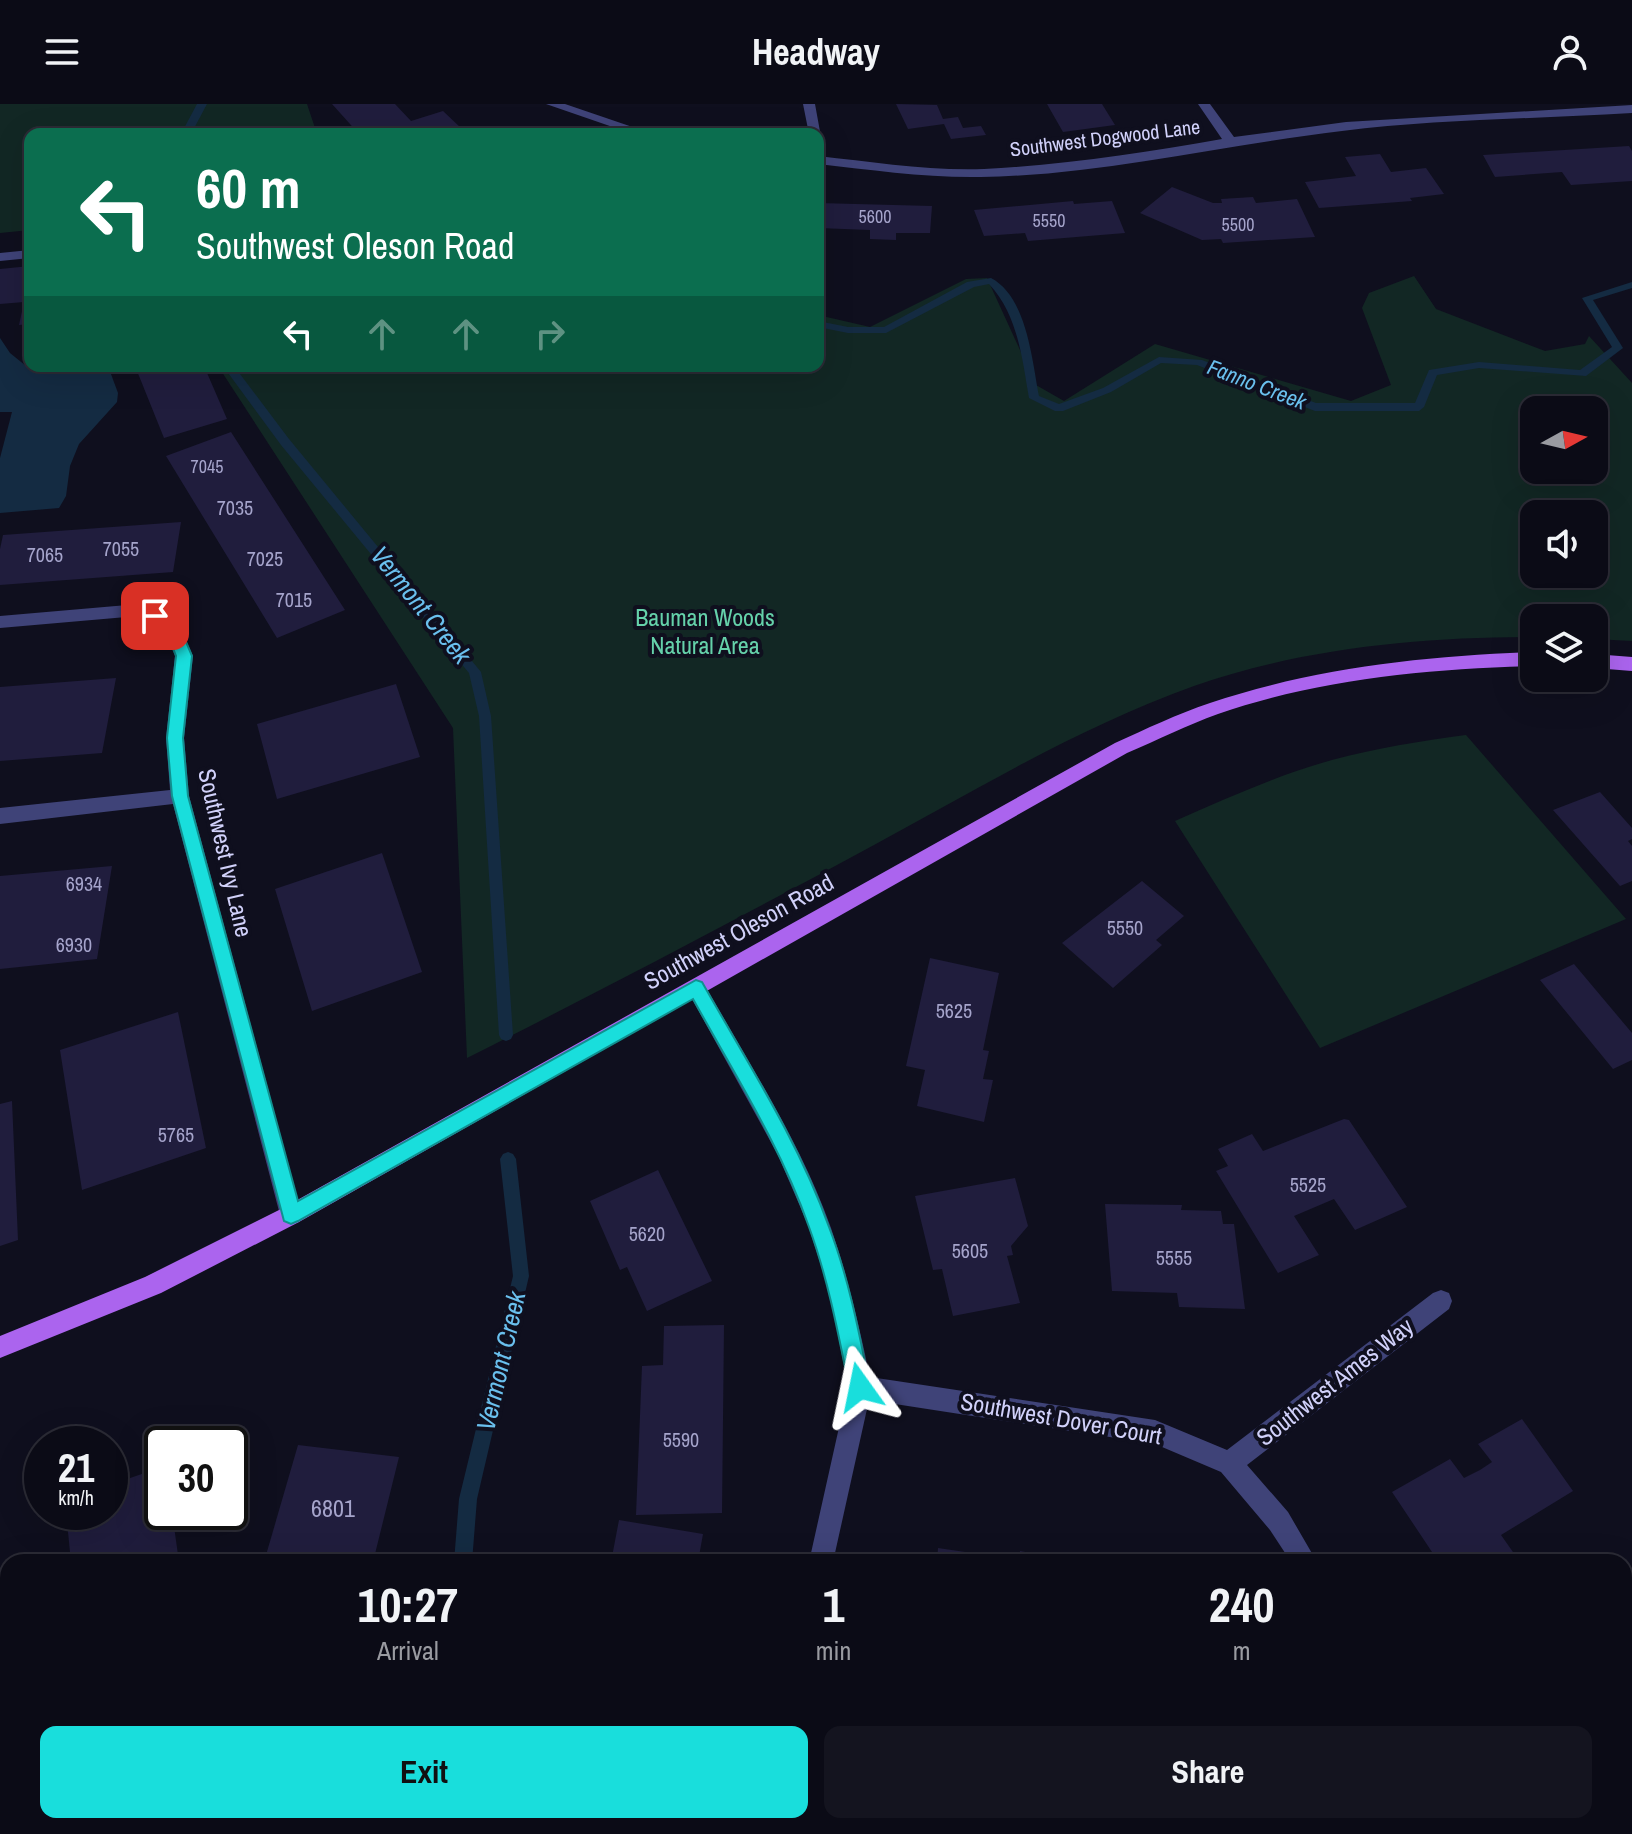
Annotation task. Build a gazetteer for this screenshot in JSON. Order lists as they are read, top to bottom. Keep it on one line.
{"streets":{"main road":["Southwest Oleson Road"],"street":["Southwest Dogwood Lane","Southwest Ivy Lane","Southwest Ames Way","Southwest Dover Court"]},"crossings":[["Southwest Ivy Lane","Southwest Oleson Road"],["Southwest Ames Way","Southwest Dover Court"]],"water":["Fanno Creek","Vermont Creek"],"parks":["Bauman Woods Natural Area"],"house_numbers":["5600","5550","5500","7045","7035","7055","7065","7025","7015","6934","5550","6930","5625","5765","5525","5620","5605","5555","5590","6801"],"north":"right","page":{"header":"Headway","turn":["60 m","Southwest Oleson Road"],"speed":"21 km/h","limit":"30","eta":["10:27","Arrival","1","min","240","m"],"buttons":["Exit","Share"]}}
